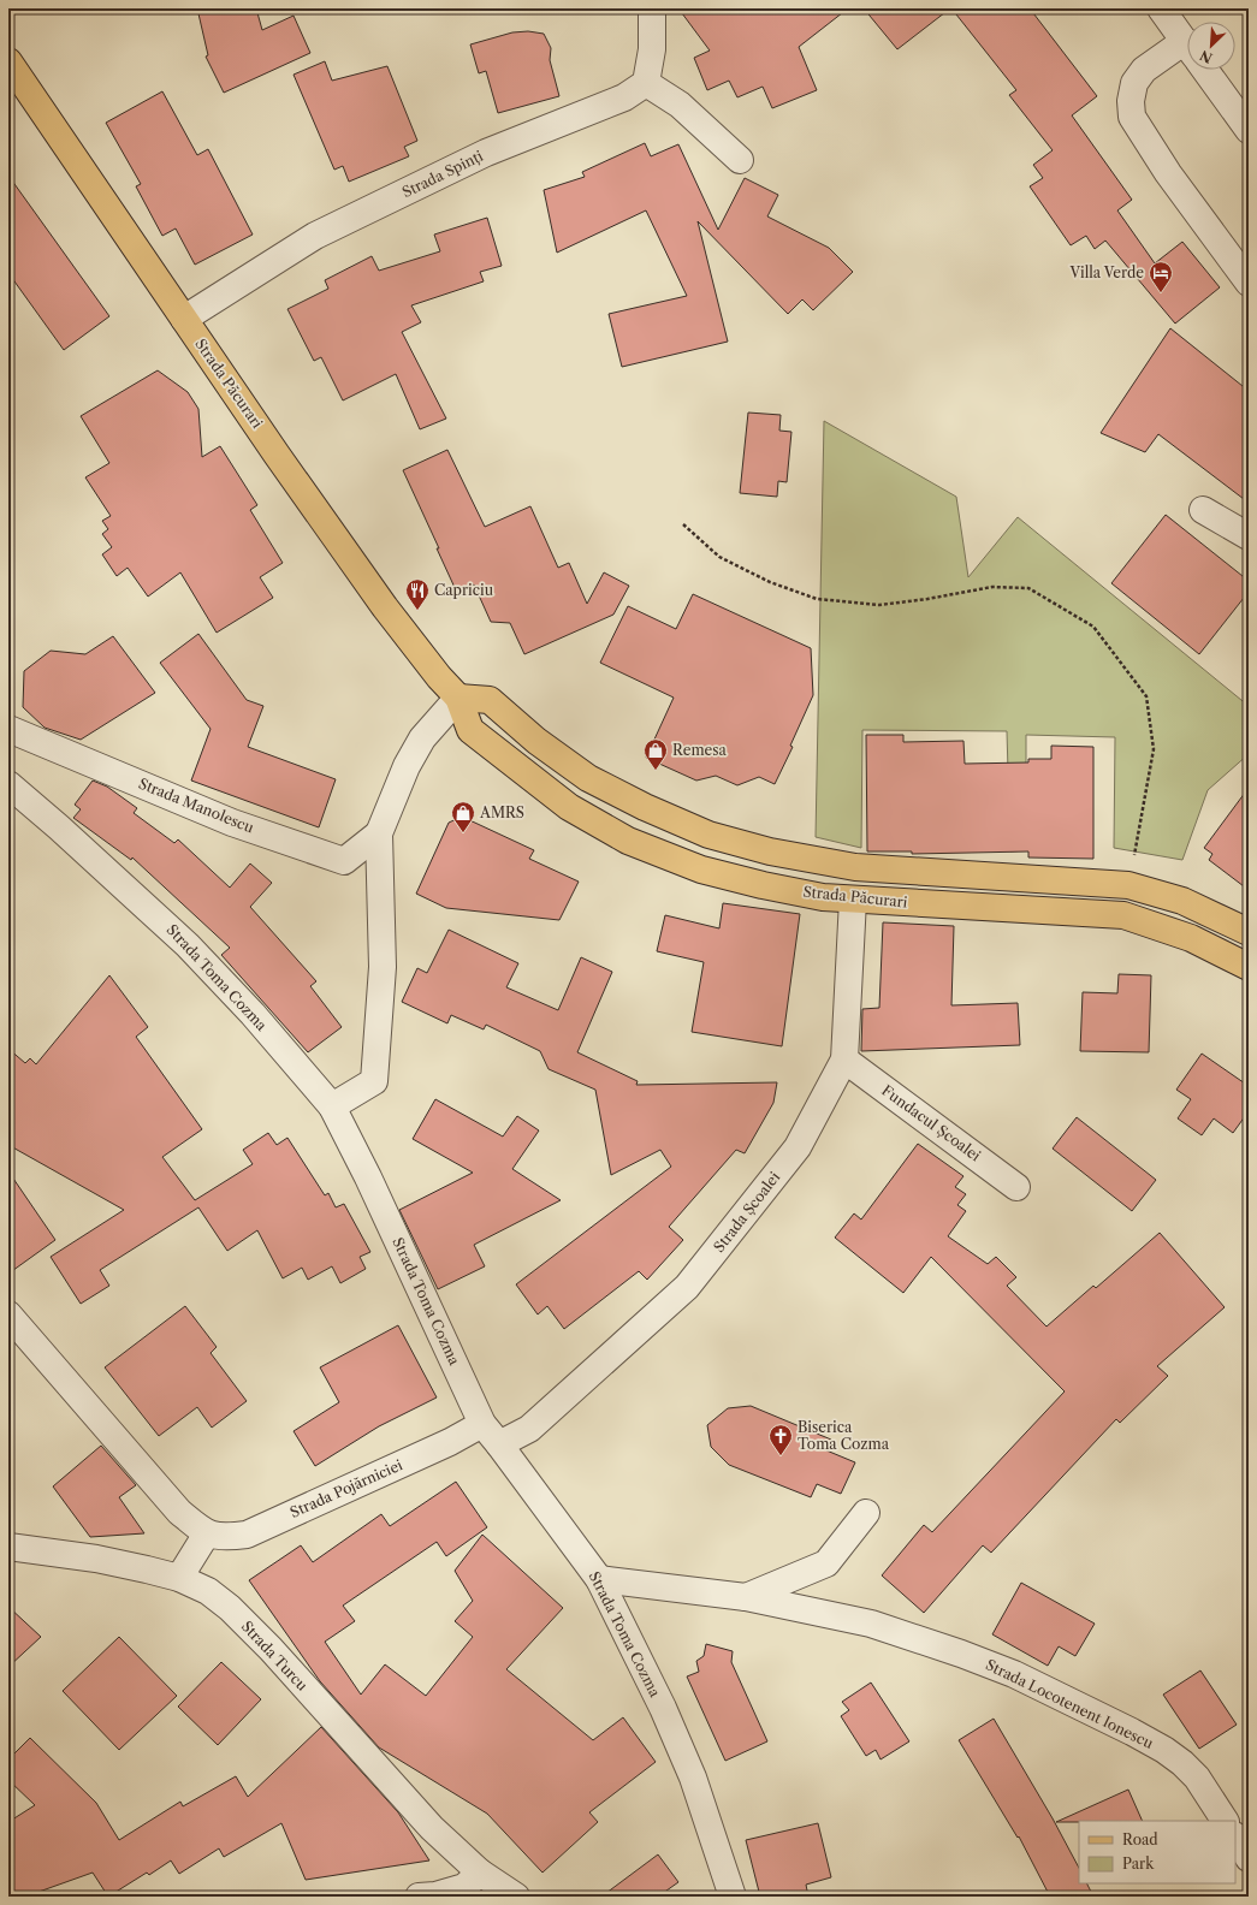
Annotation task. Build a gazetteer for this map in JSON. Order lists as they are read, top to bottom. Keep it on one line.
{"streets":{"main road":["Strada Păcurari"],"street":["Strada Spinți","Strada Manolescu","Strada Toma Cozma","Fundacul Școalei","Strada Școalei","Strada Pojărniciei","Strada Turcu","Strada Locotenent Ionescu"]},"crossings":[["Strada Spinți","Strada Păcurari"],["Strada Păcurari","Strada Manolescu"],["Strada Păcurari","Strada Școalei"],["Strada Manolescu","Strada Toma Cozma"],["Strada Toma Cozma","Strada Școalei"],["Strada Toma Cozma","Strada Pojărniciei"],["Strada Toma Cozma","Strada Locotenent Ionescu"],["Fundacul Școalei","Strada Școalei"]],"places":{"hotel":["Villa Verde"],"restaurant":["Capriciu"],"shop":["Remesa","AMRS"],"church":["Biserica Toma Cozma"]},"legend":["Road","Park"],"north":"bottom left"}
